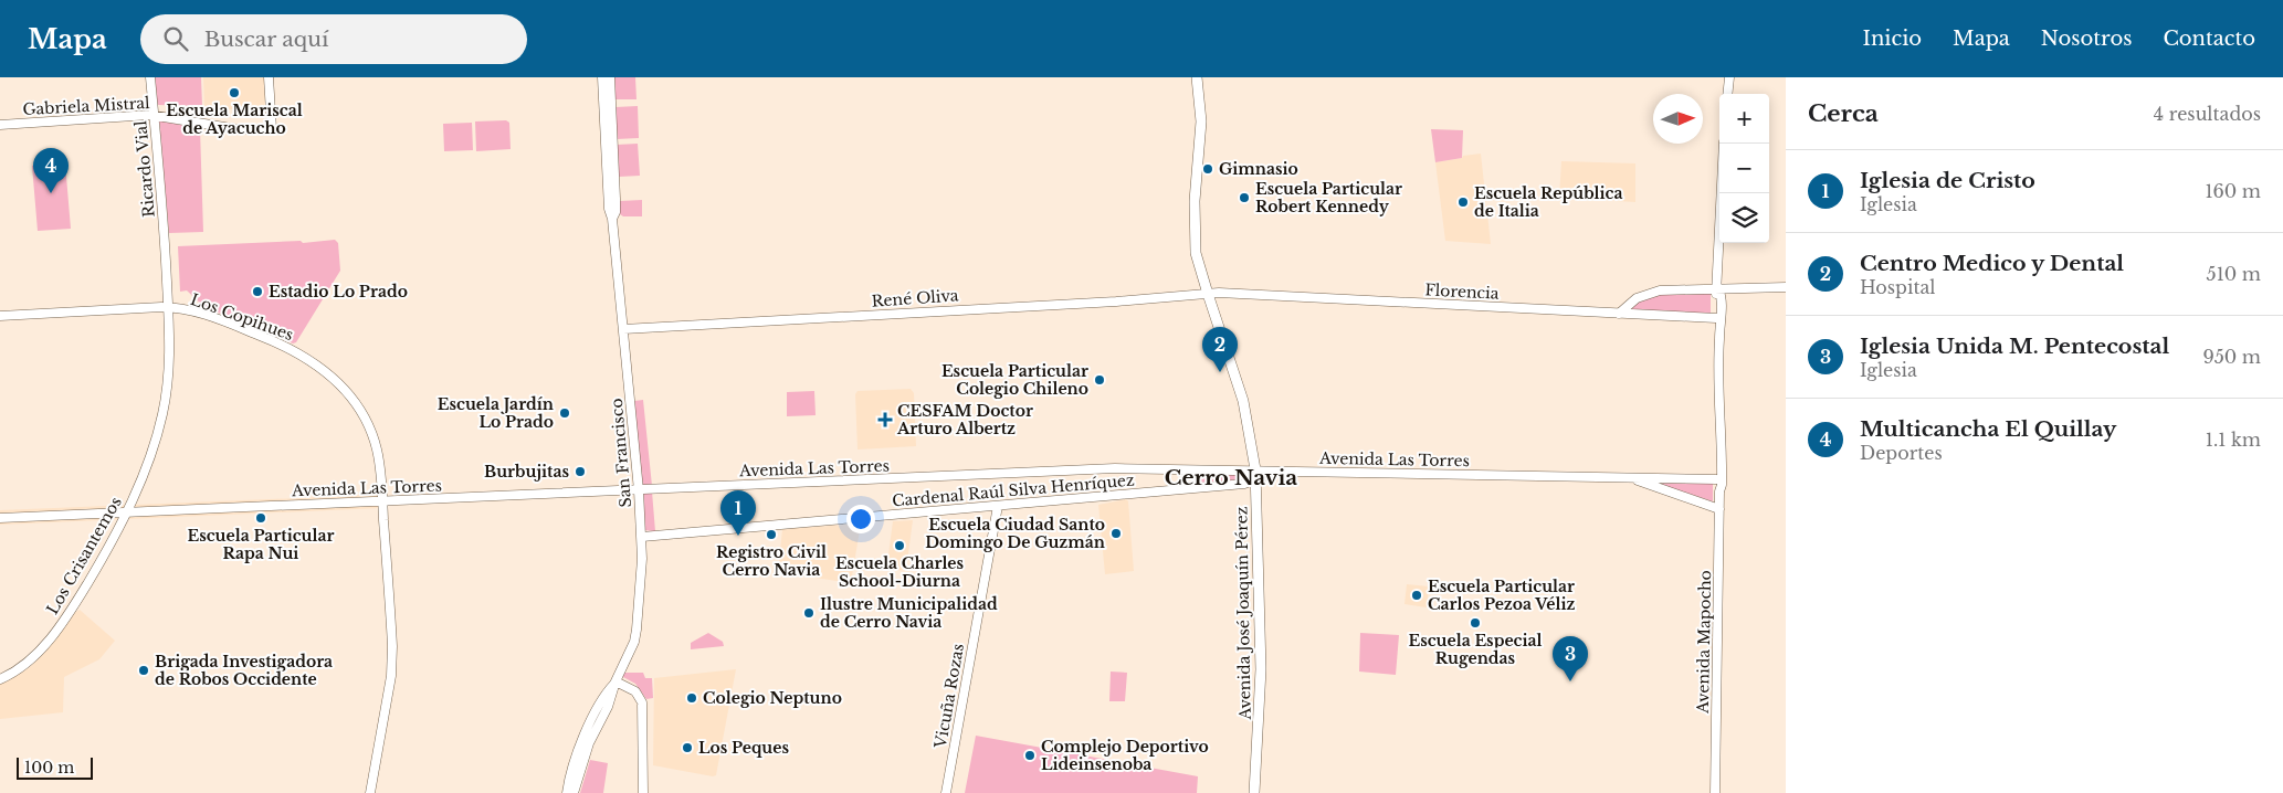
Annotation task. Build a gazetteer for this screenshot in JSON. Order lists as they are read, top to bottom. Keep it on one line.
{"streets":{"main road":["Gabriela Mistral","Ricardo Vial","Florencia","René Oliva","Los Copihues","San Francisco","Avenida Las Torres","Cardenal Raúl Silva Henríquez","Los Crisantemos","Avenida José Joaquín Pérez","Avenida Mapocho","Vicuña Rozas"]},"crossings":[["Gabriela Mistral","Ricardo Vial"],["Ricardo Vial","Los Crisantemos"],["Florencia","René Oliva"],["Florencia","Avenida José Joaquín Pérez"],["Florencia","Avenida Mapocho"],["René Oliva","San Francisco"],["René Oliva","Avenida José Joaquín Pérez"],["Los Copihues","Avenida Las Torres"],["Los Copihues","Los Crisantemos"],["San Francisco","Avenida Las Torres"],["San Francisco","Cardenal Raúl Silva Henríquez"],["Avenida Las Torres","Cardenal Raúl Silva Henríquez"],["Avenida Las Torres","Los Crisantemos"],["Avenida Las Torres","Avenida José Joaquín Pérez"],["Avenida Las Torres","Avenida Mapocho"],["Cardenal Raúl Silva Henríquez","Avenida José Joaquín Pérez"],["Cardenal Raúl Silva Henríquez","Vicuña Rozas"]],"districts":["Cerro Navia"],"places":{"other":["Escuela Mariscal de Ayacucho","Gimnasio","Escuela Particular Robert Kennedy","Escuela República de Italia","Estadio Lo Prado","Escuela Particular Colegio Chileno","Escuela Jardín Lo Prado","Burbujitas","Escuela Particular Rapa Nui","Escuela Ciudad Santo Domingo De Guzmán","Registro Civil Cerro Navia","Escuela Charles School-Diurna","Escuela Particular Carlos Pezoa Véliz","Ilustre Municipalidad de Cerro Navia","Escuela Especial Rugendas","Brigada Investigadora de Robos Occidente","Colegio Neptuno","Los Peques","Complejo Deportivo Lideinsenoba"],"health":["CESFAM Doctor Arturo Albertz"]},"scale_bar":"100 m","north":"right","page":{"header":"Mapa","search":"Buscar aquí","nav":["Inicio","Mapa","Nosotros","Contacto"],"heading":["Cerca","4 resultados"],"map_buttons":["+","−"],"pins":["4","2","1","3"],"list":[{"mark":"1","name":"Iglesia de Cristo","note":"Iglesia","value":"160 m"},{"mark":"2","name":"Centro Medico y Dental","note":"Hospital","value":"510 m"},{"mark":"3","name":"Iglesia Unida M. Pentecostal","note":"Iglesia","value":"950 m"},{"mark":"4","name":"Multicancha El Quillay","note":"Deportes","value":"1.1 km"}],"scale":"100 m"}}
